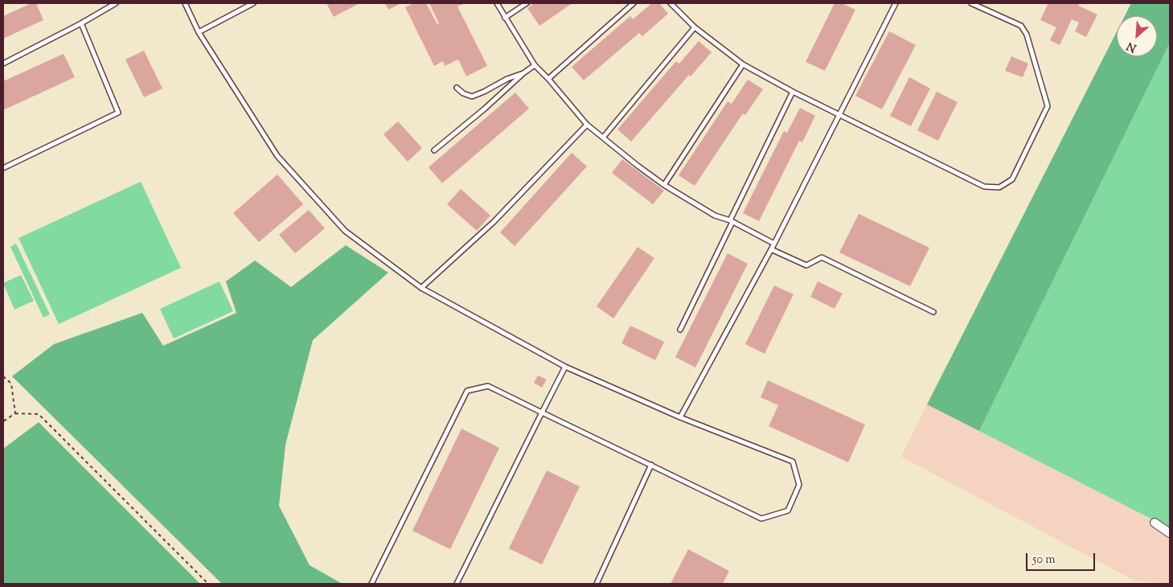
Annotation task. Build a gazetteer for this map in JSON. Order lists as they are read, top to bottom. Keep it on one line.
{"scale_bar":"50 m","north":"bottom left"}
